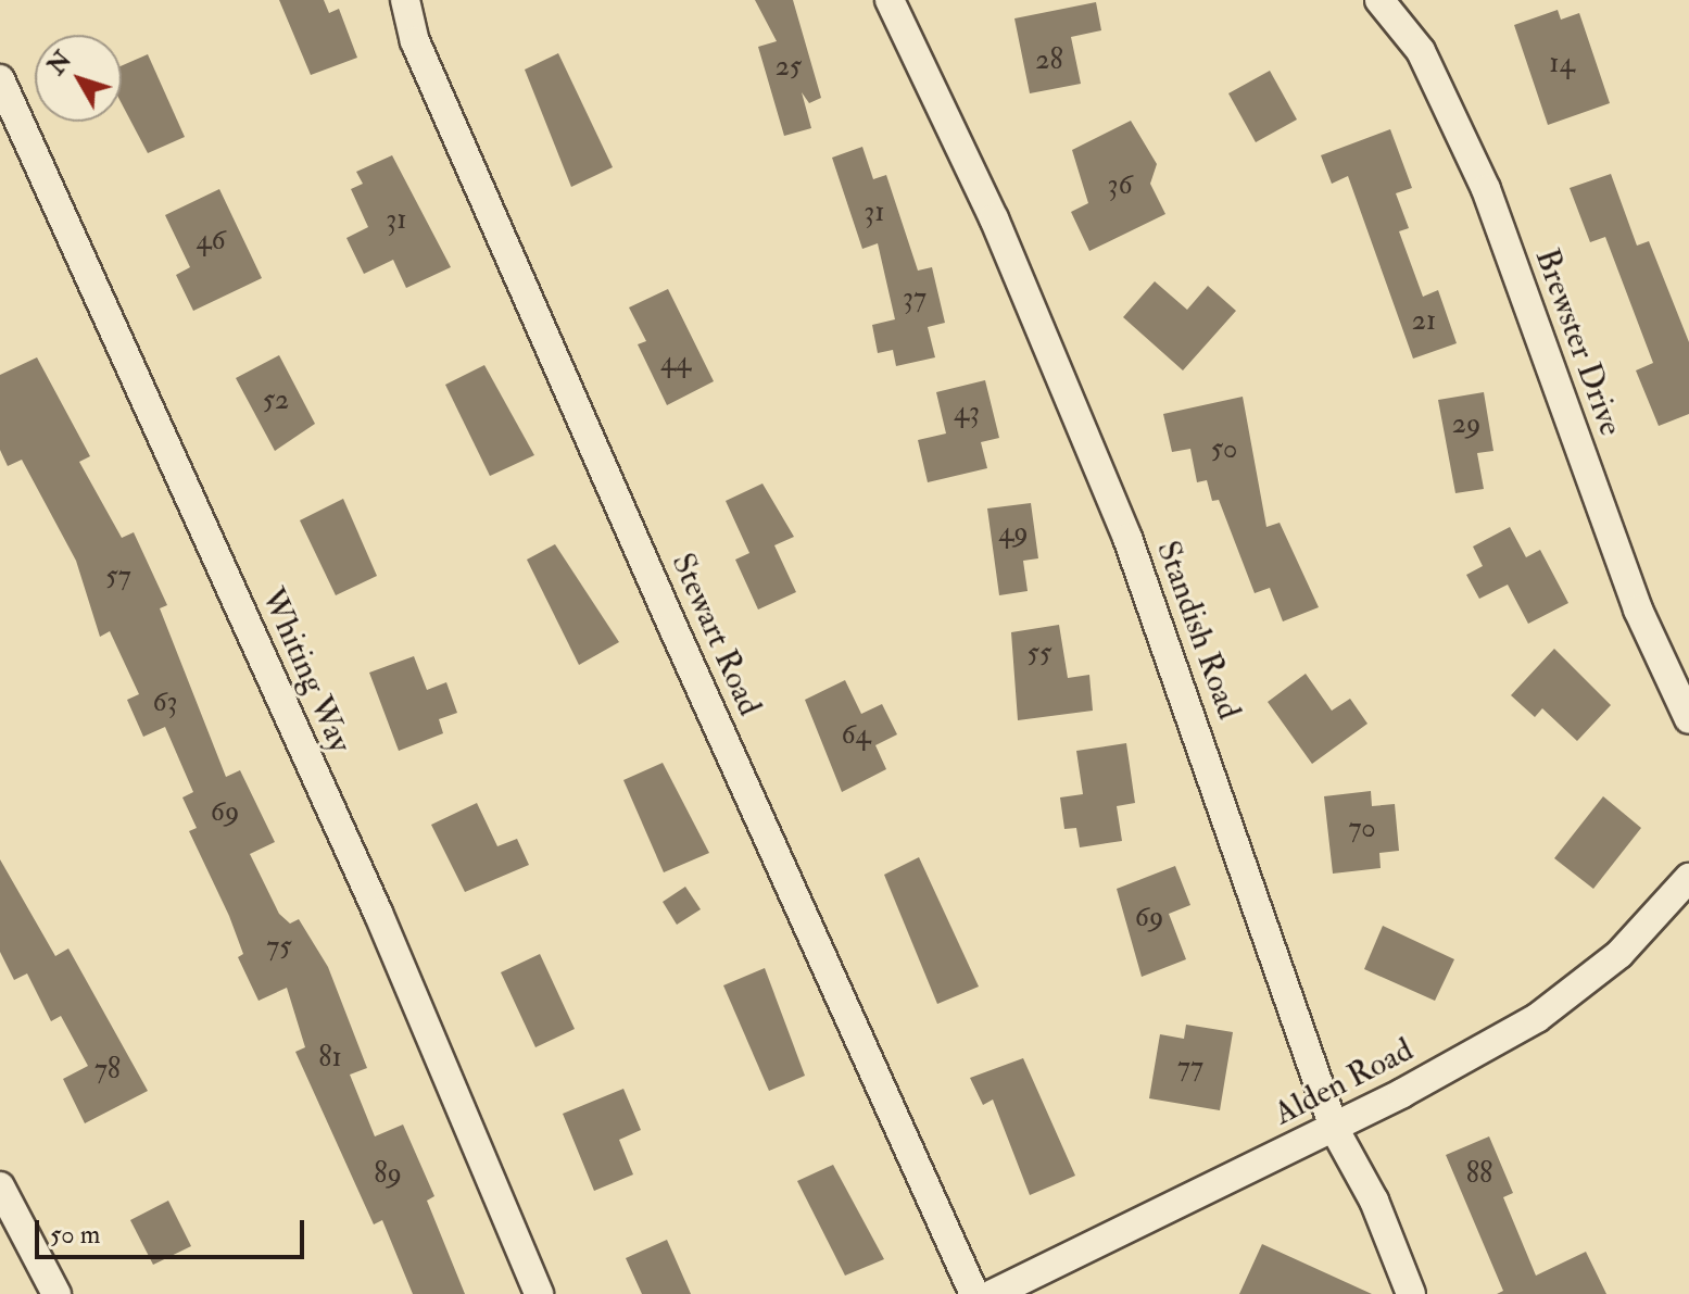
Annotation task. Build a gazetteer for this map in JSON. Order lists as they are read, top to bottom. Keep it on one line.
{"streets":{"street":["Brewster Drive","Standish Road","Stewart Road","Whiting Way","Alden Road"]},"crossings":[["Standish Road","Alden Road"]],"house_numbers":["28","14","25","36","31","31","46","37","21","44","52","43","29","50","49","57","55","63","64","69","70","69","75","81","77","78","89","88"],"scale_bar":"50 m","north":"top left"}
